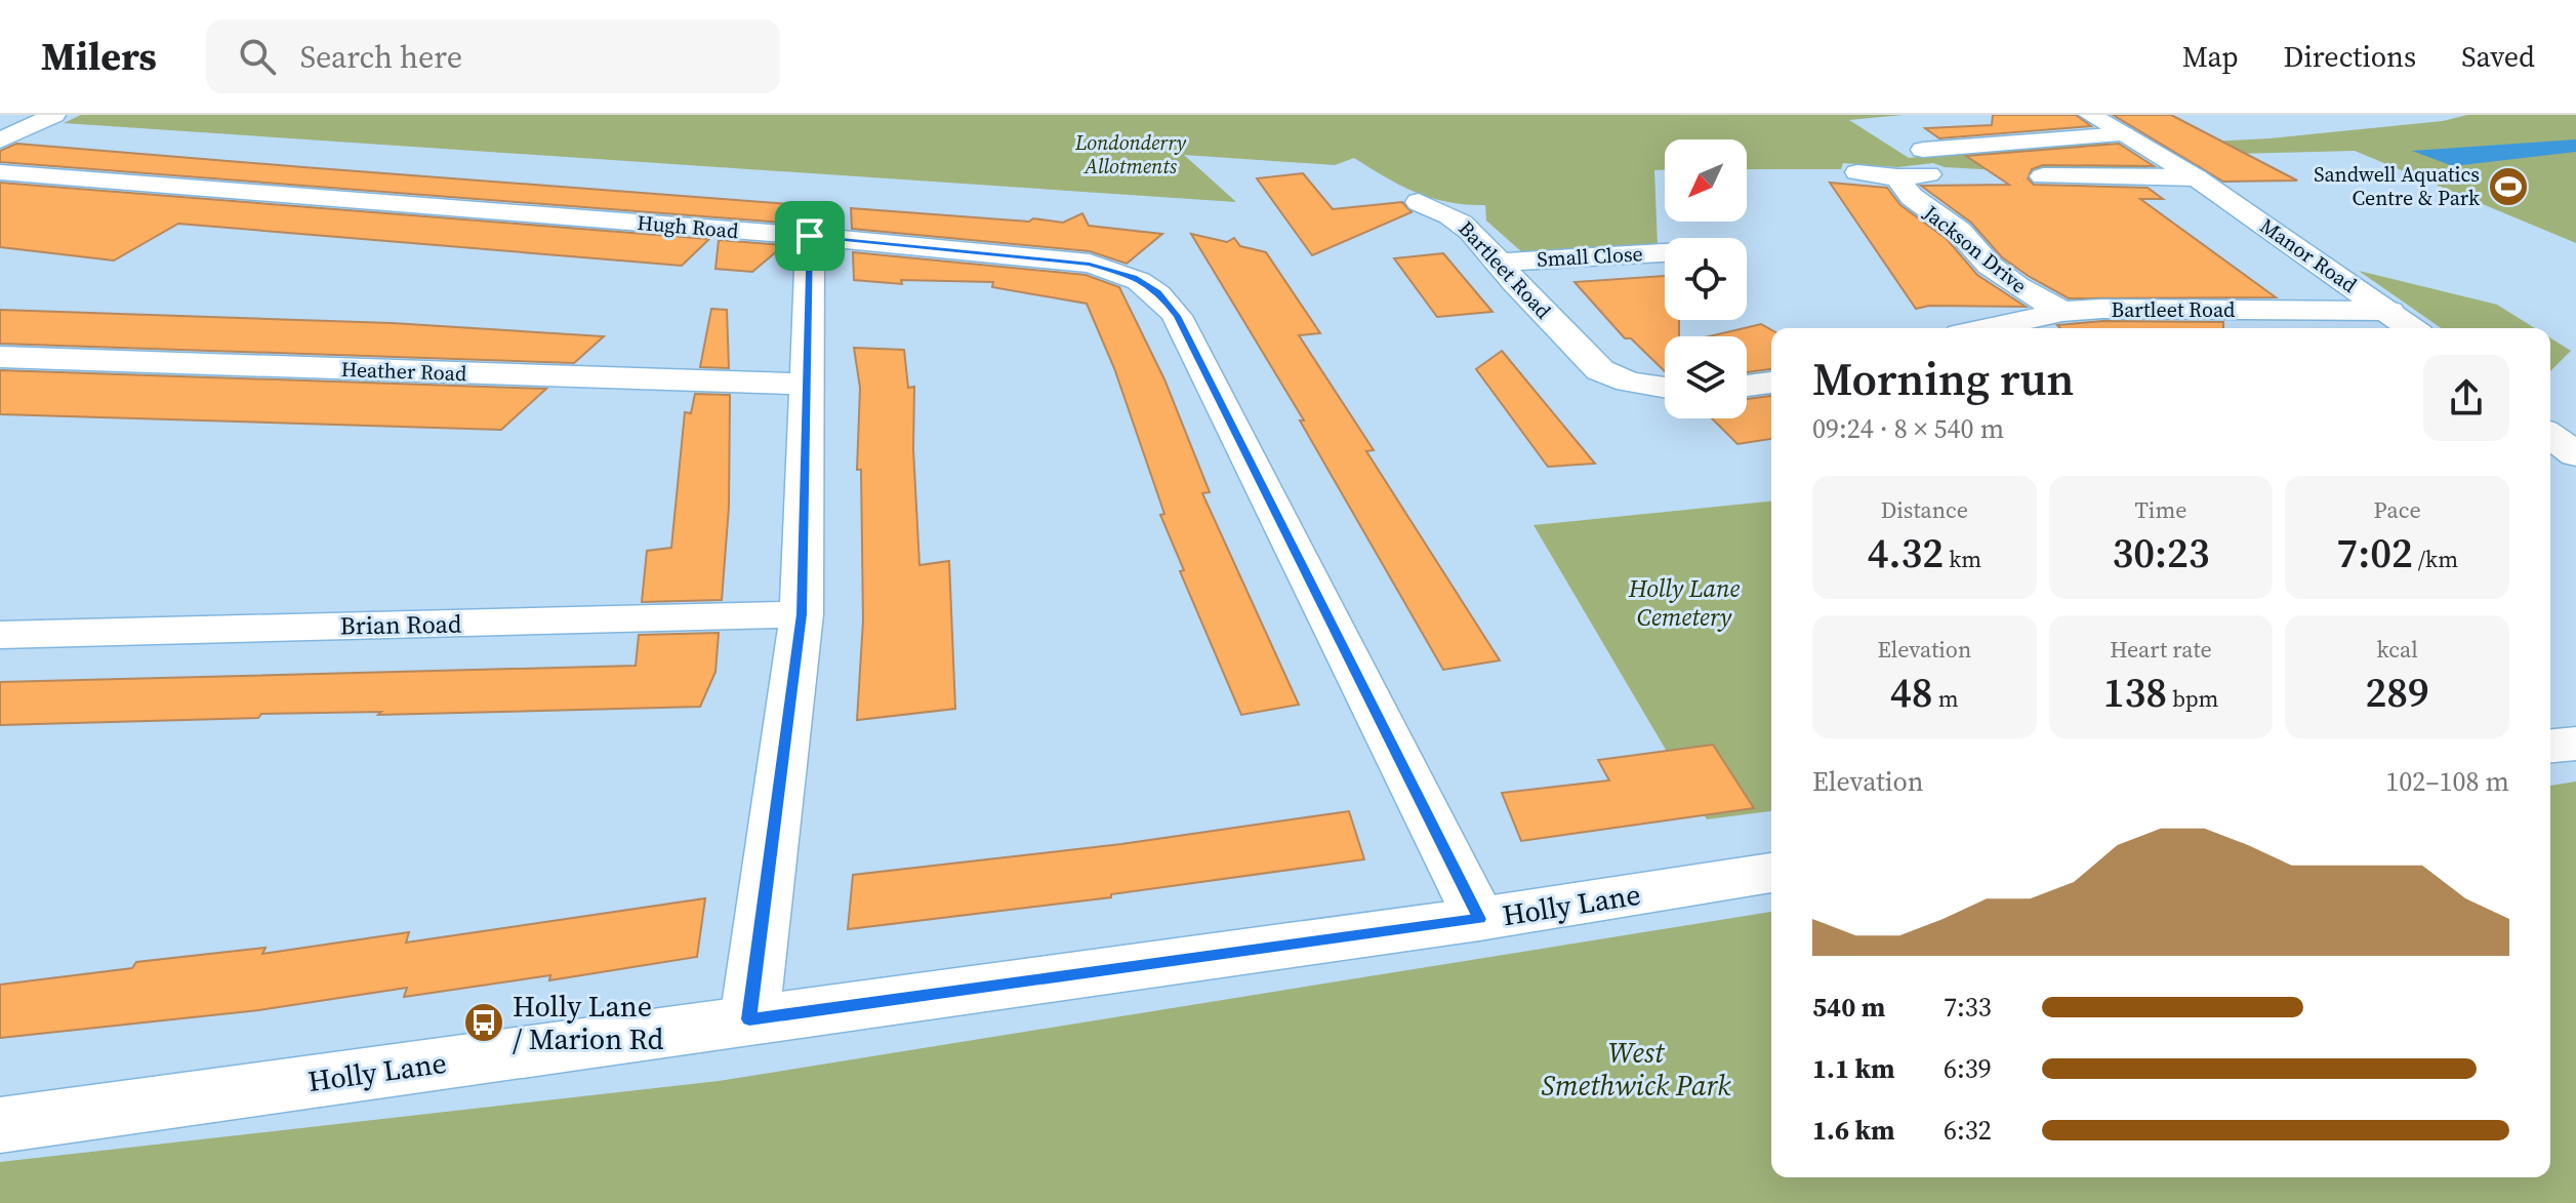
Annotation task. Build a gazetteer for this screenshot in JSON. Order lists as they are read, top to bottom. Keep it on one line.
{"streets":{"street":["Hugh Road","Jackson Drive","Manor Road","Small Close","Bartleet Road","Heather Road","Brian Road","Holly Lane"]},"crossings":[["Hugh Road","Holly Lane"],["Jackson Drive","Manor Road"],["Jackson Drive","Bartleet Road"],["Manor Road","Bartleet Road"],["Small Close","Bartleet Road"]],"parks":["Londonderry Allotments","Holly Lane Cemetery","West Smethwick Park"],"places":{"sports":["Sandwell Aquatics Centre & Park"],"bus stop":["Holly Lane / Marion Rd"]},"north":"bottom left","page":{"header":"Milers","search":"Search here","nav":["Map","Directions","Saved"],"heading":["Morning run","09:24 · 8 × 540 m"],"stats":[["Distance","4.32 km"],["Time","30:23"],["Pace","7:02 /km"],["Elevation","48 m"],["Heart rate","138 bpm"],["kcal","289"]],"chart":["Elevation","102–108 m"],"list":[{"name":"540 m","note":"7:33"},{"name":"1.1 km","note":"6:39"},{"name":"1.6 km","note":"6:32"}]}}
